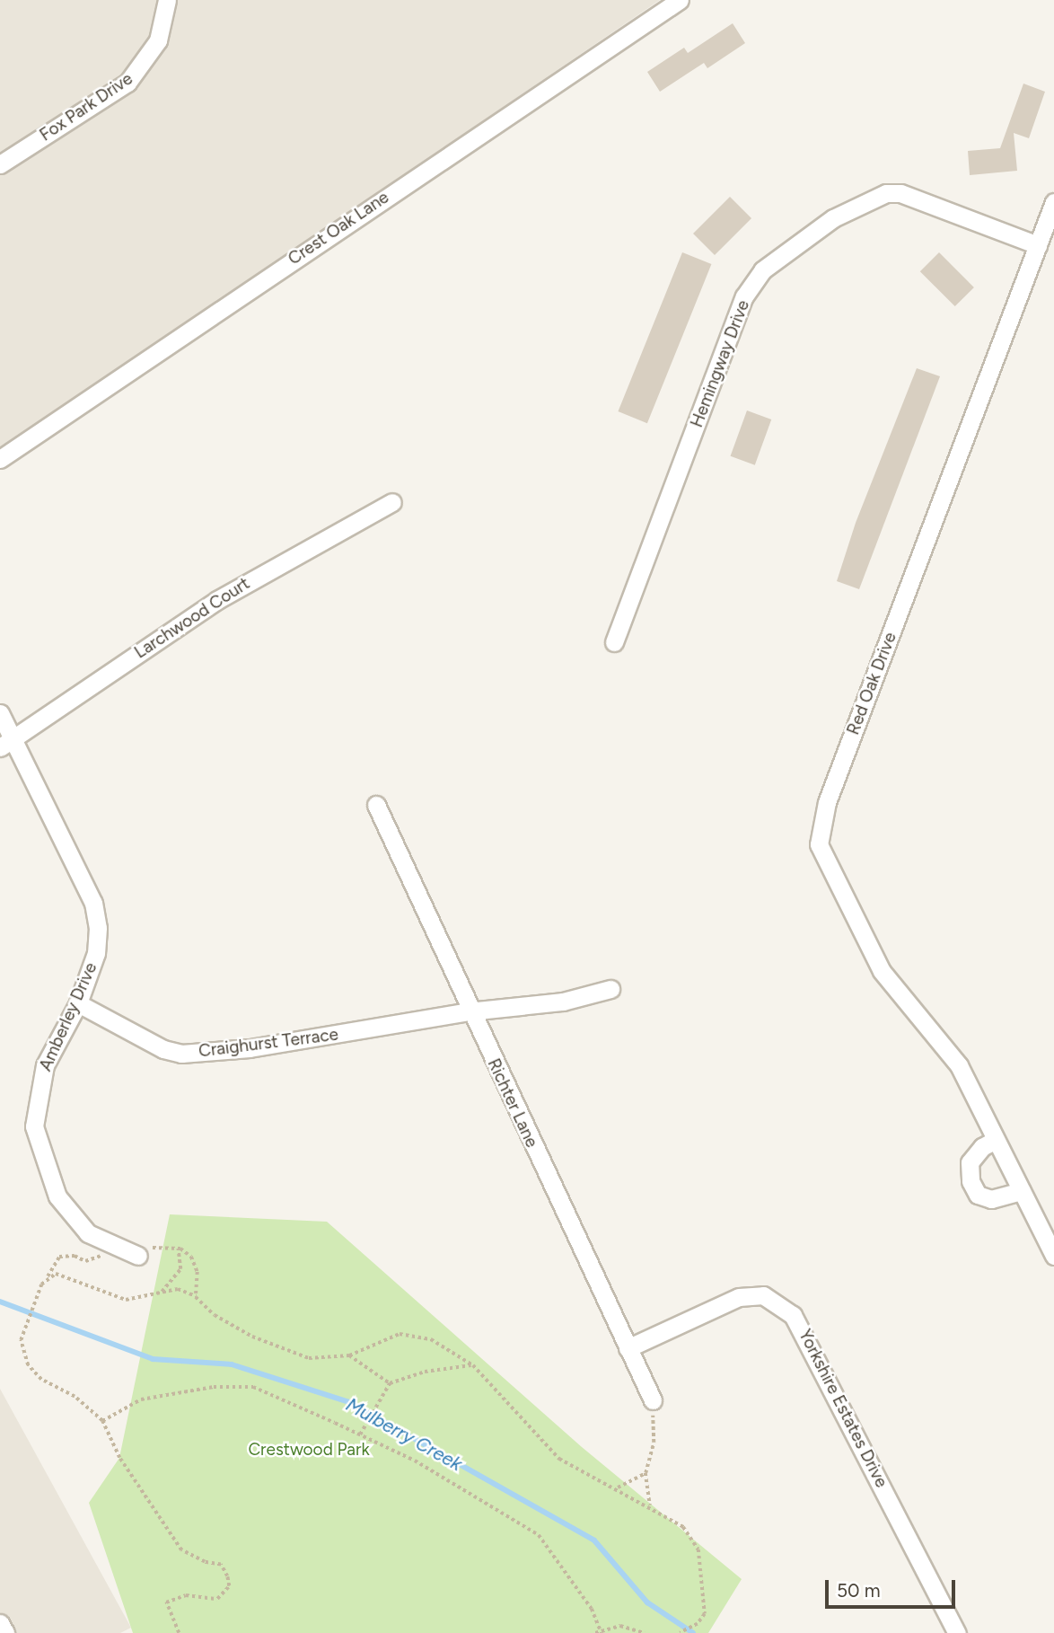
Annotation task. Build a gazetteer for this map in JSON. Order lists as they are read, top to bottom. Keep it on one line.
{"streets":{"street":["Fox Park Drive","Crest Oak Lane","Hemingway Drive","Larchwood Court","Red Oak Drive","Amberley Drive","Craighurst Terrace","Richter Lane","Yorkshire Estates Drive"]},"crossings":[["Hemingway Drive","Red Oak Drive"],["Larchwood Court","Amberley Drive"],["Amberley Drive","Craighurst Terrace"],["Craighurst Terrace","Richter Lane"],["Richter Lane","Yorkshire Estates Drive"]],"water":["Mulberry Creek"],"parks":["Crestwood Park"],"scale_bar":"50 m"}
